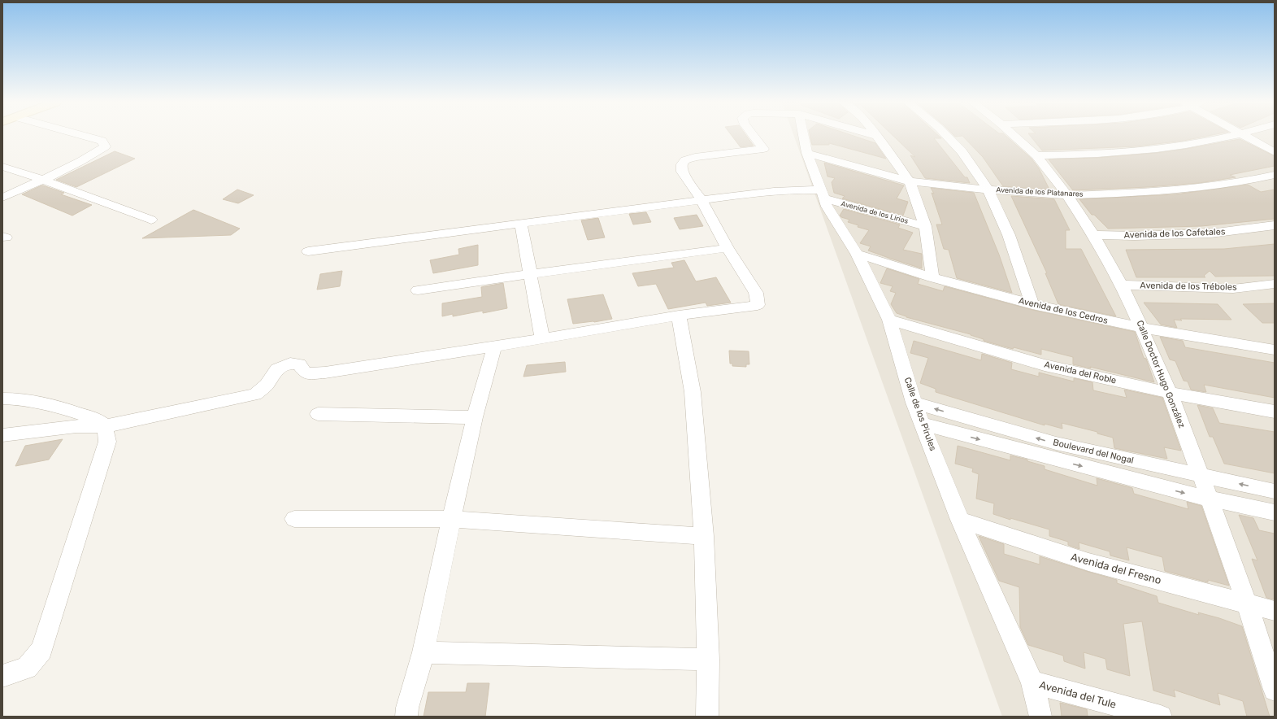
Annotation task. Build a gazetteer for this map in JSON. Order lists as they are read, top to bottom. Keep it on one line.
{"streets":{"street":["Avenida de los Platanares","Avenida de los Lirios","Avenida de los Cafetales","Avenida de los Tréboles","Avenida de los Cedros","Avenida del Roble","Calle Doctor Hugo González","Calle de los Pirules","Boulevard del Nogal","Avenida del Fresno","Avenida del Tule"]},"crossings":[["Avenida de los Platanares","Calle Doctor Hugo González"],["Avenida de los Platanares","Calle de los Pirules"],["Avenida de los Lirios","Calle de los Pirules"],["Avenida de los Cafetales","Calle Doctor Hugo González"],["Avenida de los Tréboles","Calle Doctor Hugo González"],["Avenida de los Cedros","Calle Doctor Hugo González"],["Avenida de los Cedros","Calle de los Pirules"],["Avenida del Roble","Calle Doctor Hugo González"],["Avenida del Roble","Calle de los Pirules"],["Calle Doctor Hugo González","Boulevard del Nogal"],["Calle Doctor Hugo González","Avenida del Fresno"],["Calle de los Pirules","Boulevard del Nogal"],["Calle de los Pirules","Avenida del Fresno"],["Calle de los Pirules","Avenida del Tule"]]}
